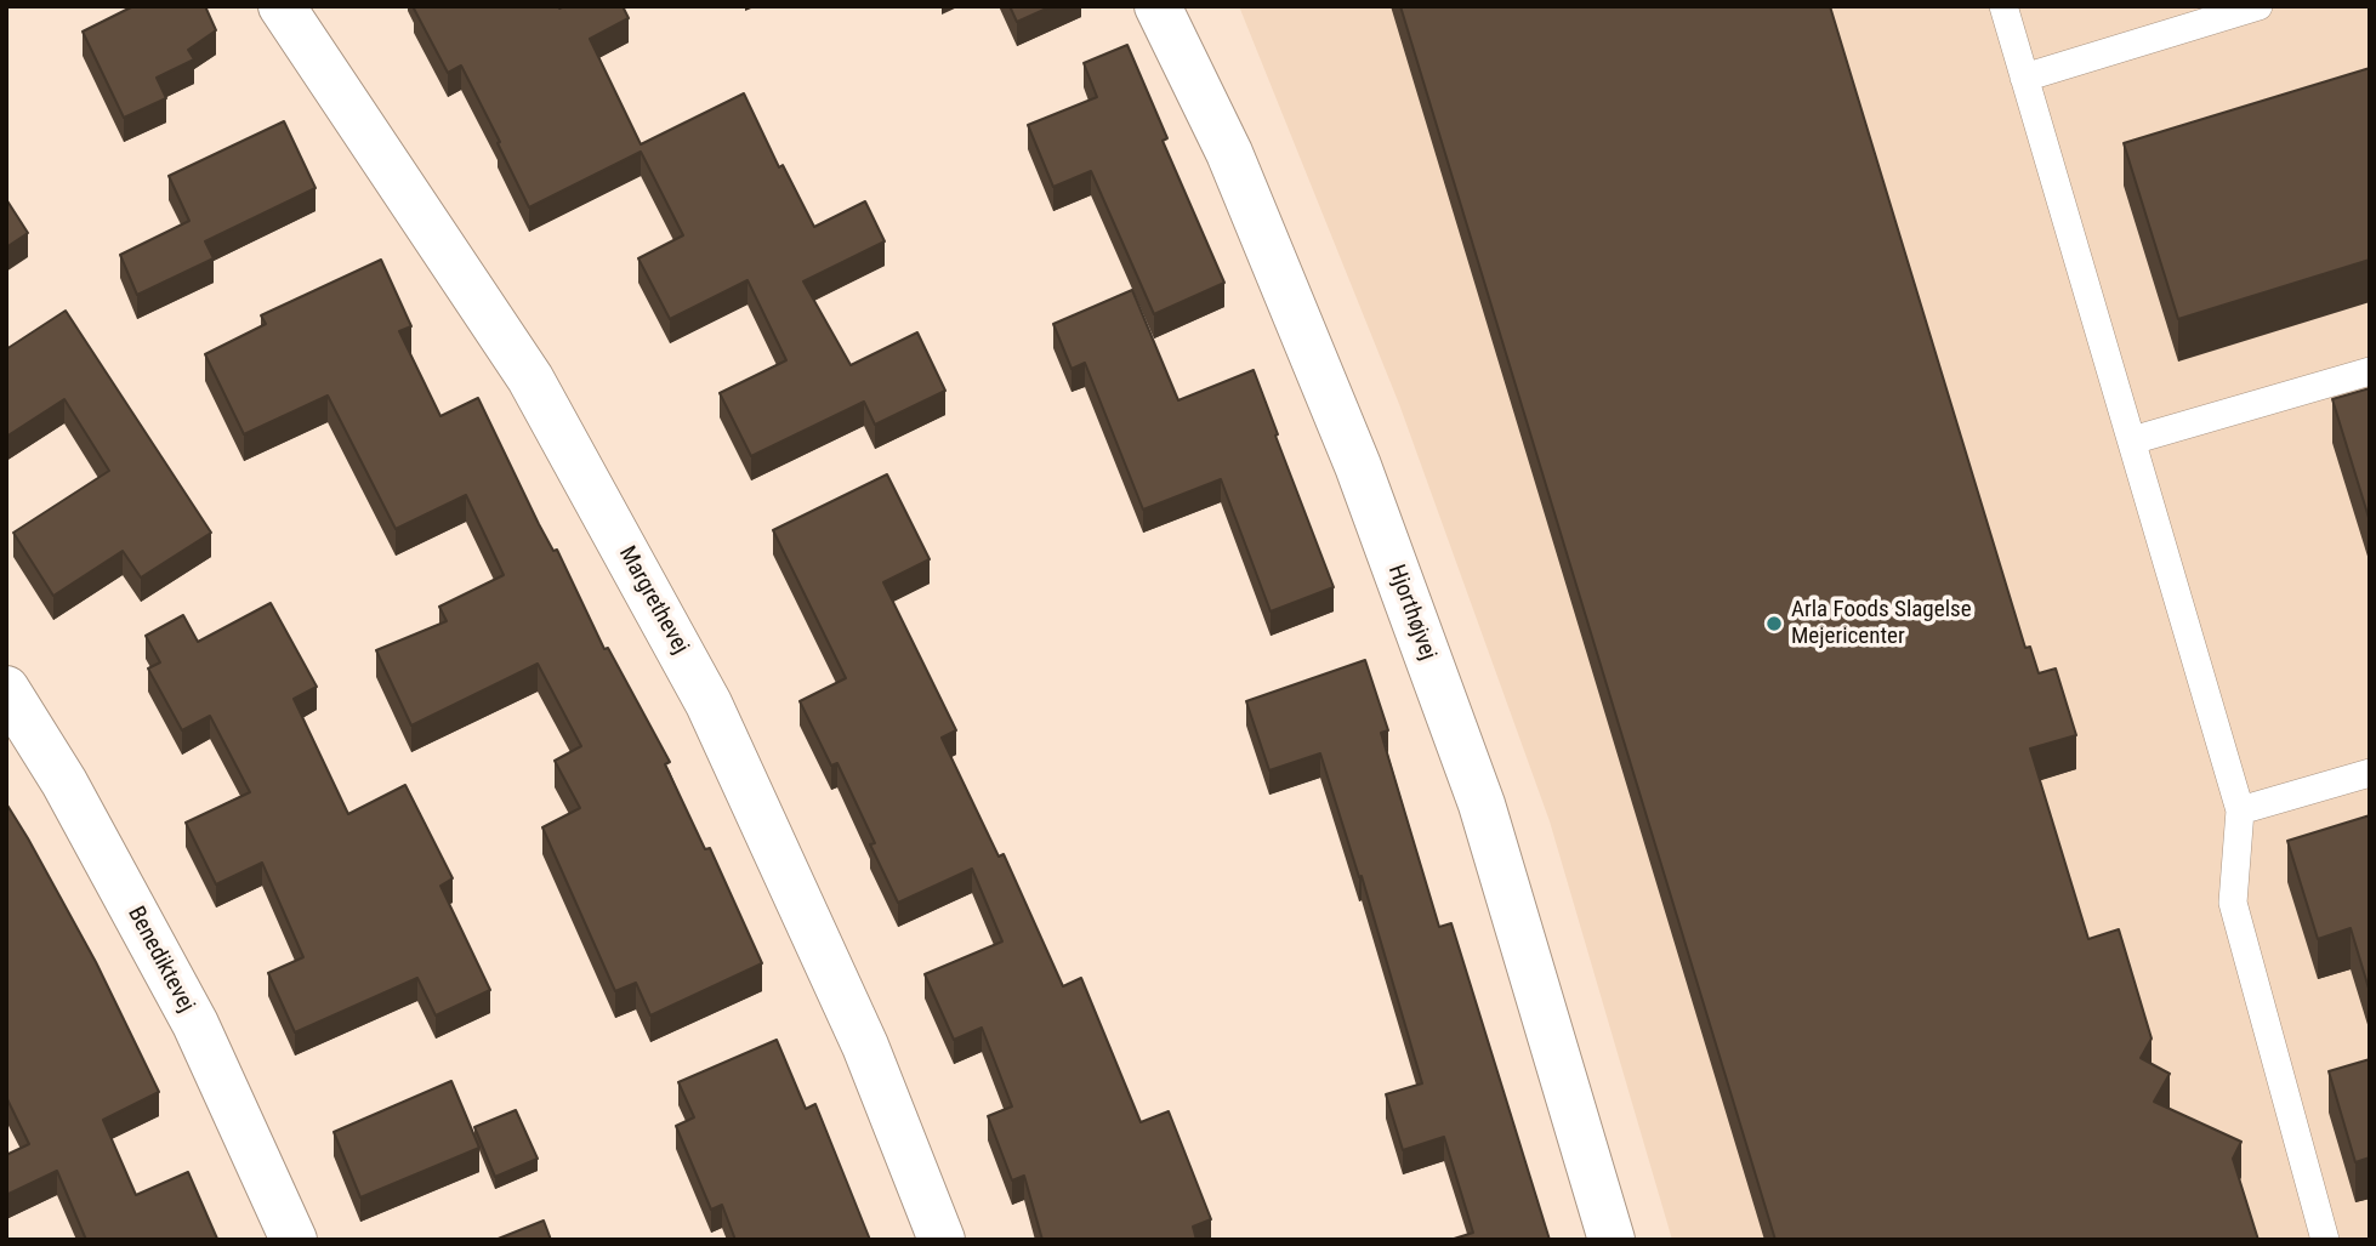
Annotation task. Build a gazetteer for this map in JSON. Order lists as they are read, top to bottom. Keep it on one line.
{"streets":{"street":["Margrethevej","Hjorthøjvej","Benediktevej"]},"places":["Arla Foods Slagelse Mejericenter"]}
